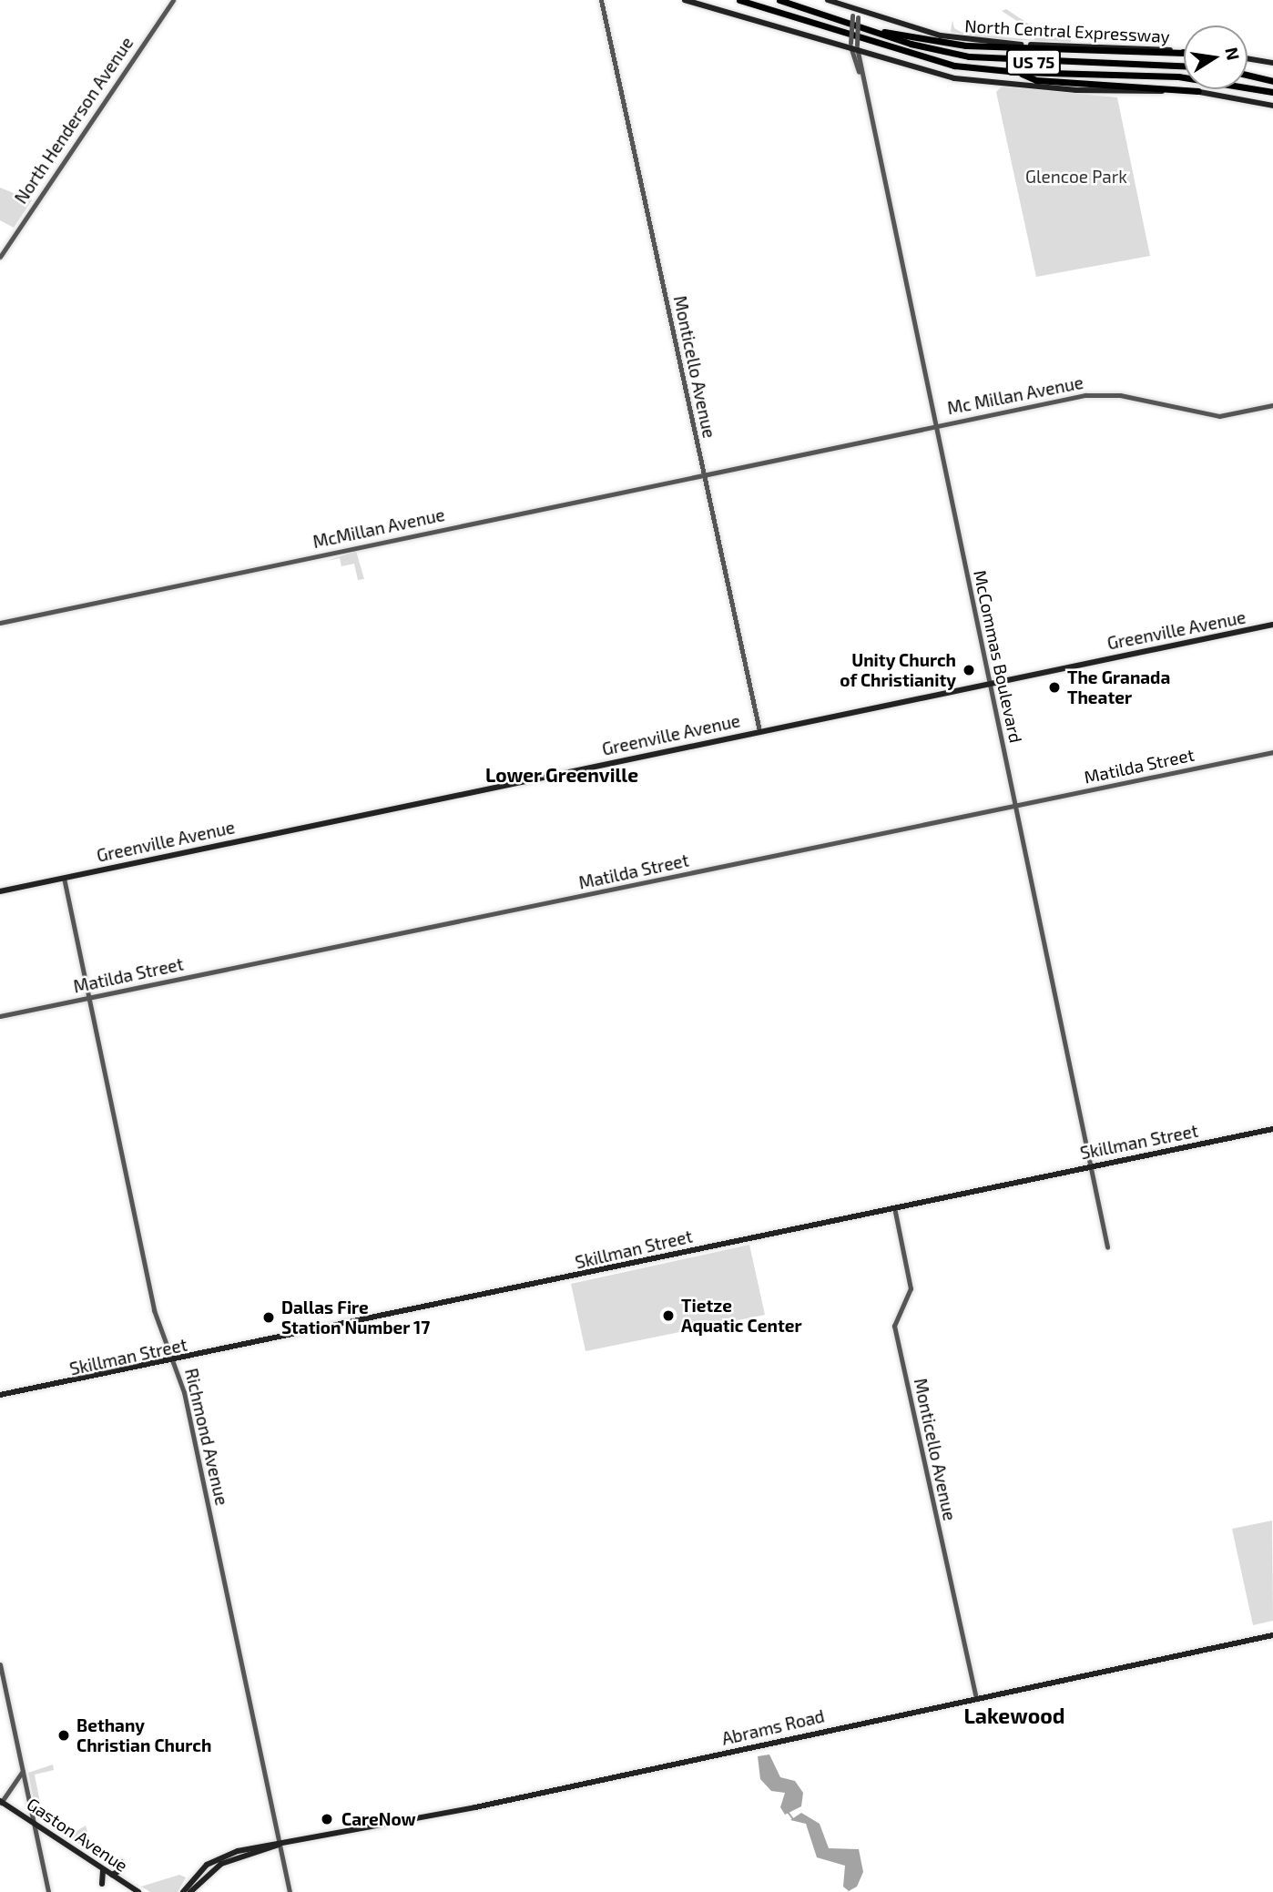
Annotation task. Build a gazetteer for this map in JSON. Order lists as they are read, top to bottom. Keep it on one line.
{"streets":{"highway":["North Central Expressway","US 75"],"main road":["Greenville Avenue","Skillman Street","Abrams Road","Gaston Avenue"],"street":["North Henderson Avenue","Monticello Avenue","Mc Millan Avenue","McMillan Avenue","McCommas Boulevard","Matilda Street","Richmond Avenue"]},"crossings":[["North Central Expressway","McCommas Boulevard"],["Monticello Avenue","McMillan Avenue"],["Monticello Avenue","Greenville Avenue"],["Monticello Avenue","Skillman Street"],["Monticello Avenue","Abrams Road"],["Mc Millan Avenue","McMillan Avenue"],["Mc Millan Avenue","McCommas Boulevard"],["Greenville Avenue","McCommas Boulevard"],["Greenville Avenue","Richmond Avenue"],["McCommas Boulevard","Matilda Street"],["McCommas Boulevard","Skillman Street"],["Matilda Street","Richmond Avenue"],["Skillman Street","Richmond Avenue"],["Richmond Avenue","Abrams Road"]],"districts":["Lower Greenville","Lakewood"],"parks":["Glencoe Park"],"places":["Unity Church of Christianity","The Granada Theater","Tietze Aquatic Center","Dallas Fire Station Number 17","Bethany Christian Church","CareNow"],"north":"right"}
